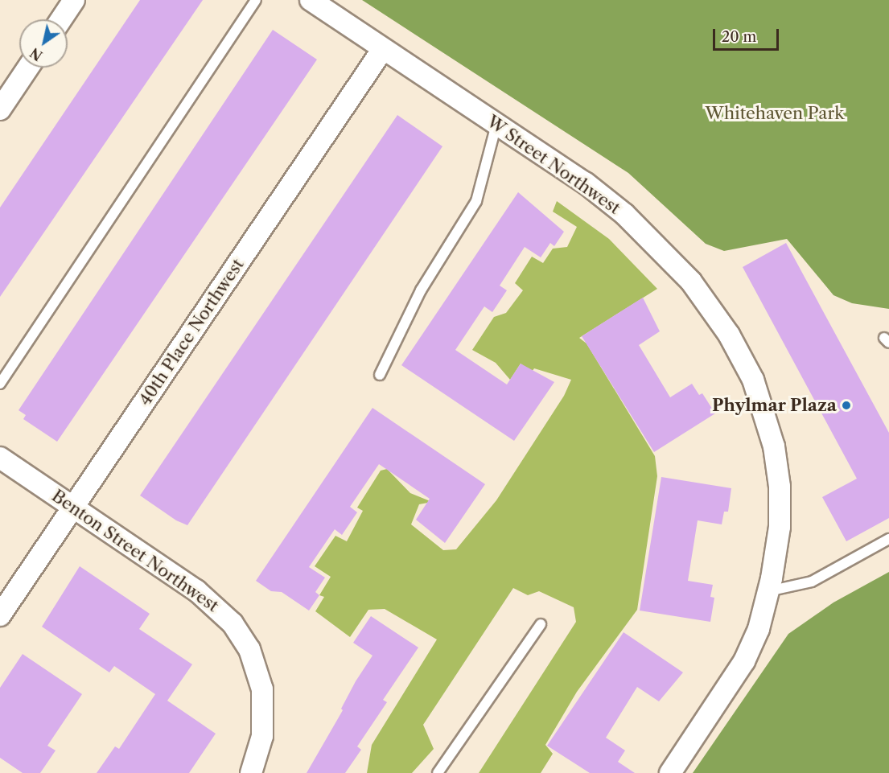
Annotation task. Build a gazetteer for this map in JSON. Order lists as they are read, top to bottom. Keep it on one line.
{"streets":{"street":["W Street Northwest","40th Place Northwest","Benton Street Northwest"]},"crossings":[["W Street Northwest","40th Place Northwest"],["40th Place Northwest","Benton Street Northwest"]],"parks":["Whitehaven Park"],"places":["Phylmar Plaza"],"scale_bar":"20 m","north":"bottom left"}
